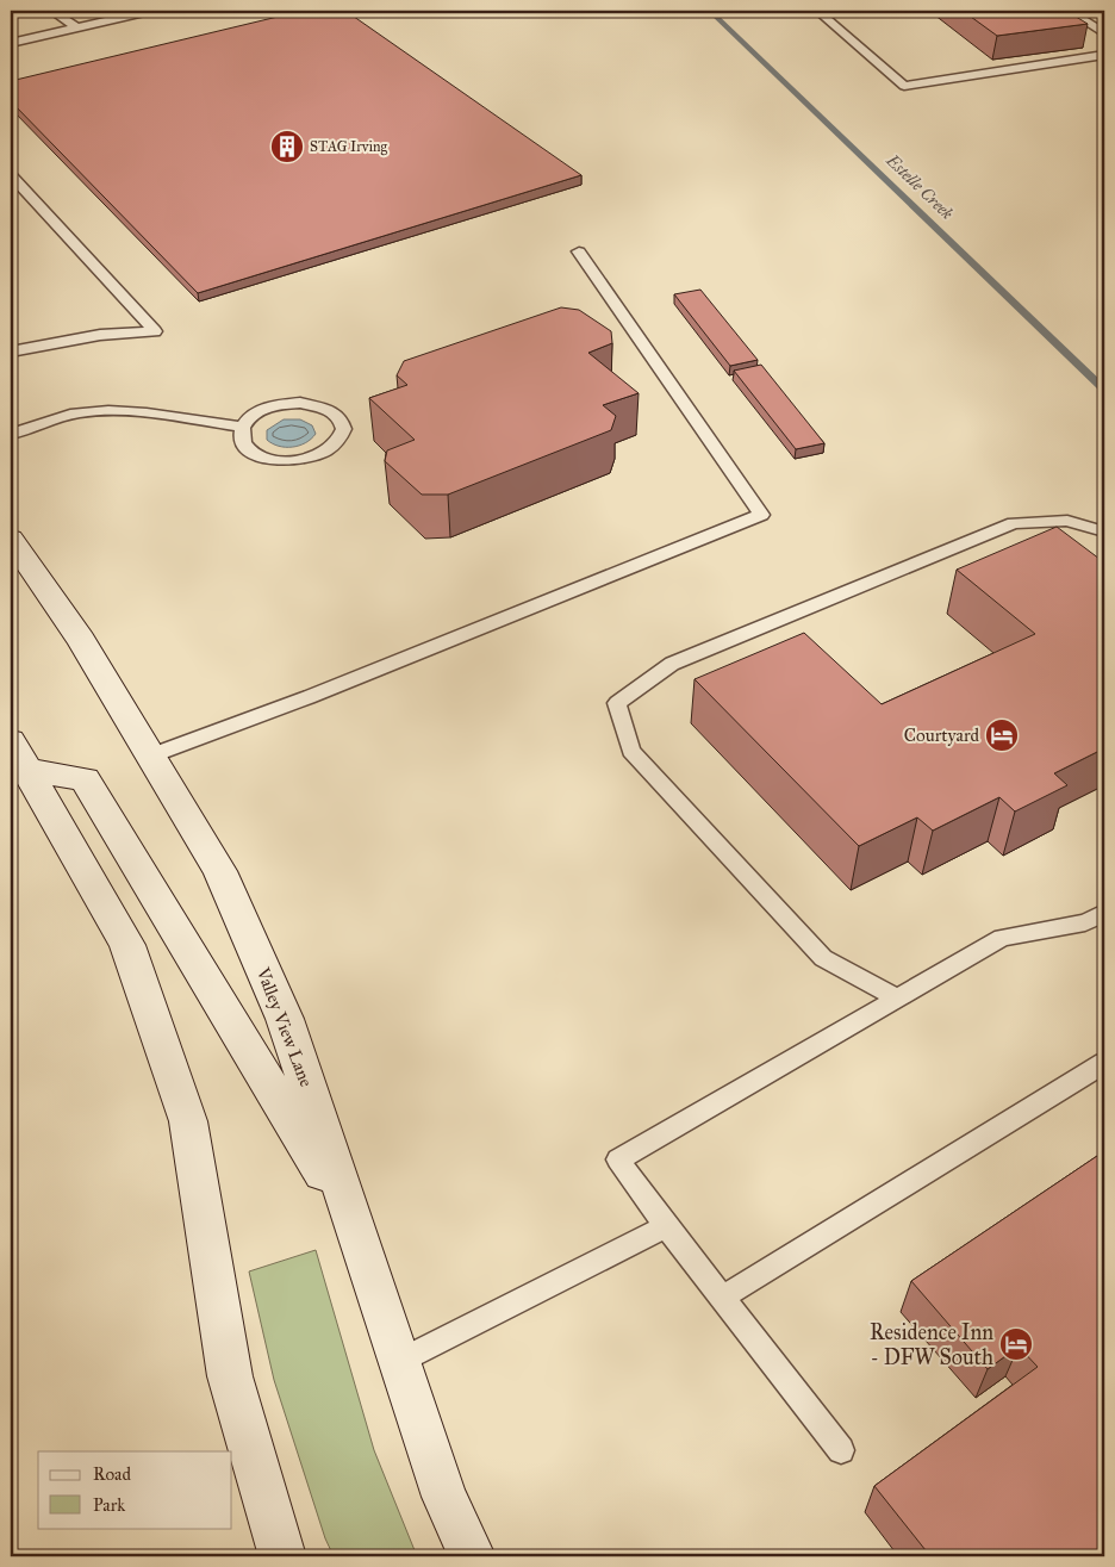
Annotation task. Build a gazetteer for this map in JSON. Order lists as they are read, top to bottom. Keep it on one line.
{"streets":{"main road":["Valley View Lane"]},"water":["Estelle Creek"],"places":{"building":["STAG Irving"],"hotel":["Courtyard","Residence Inn - DFW South"]},"legend":["Road","Park"]}
